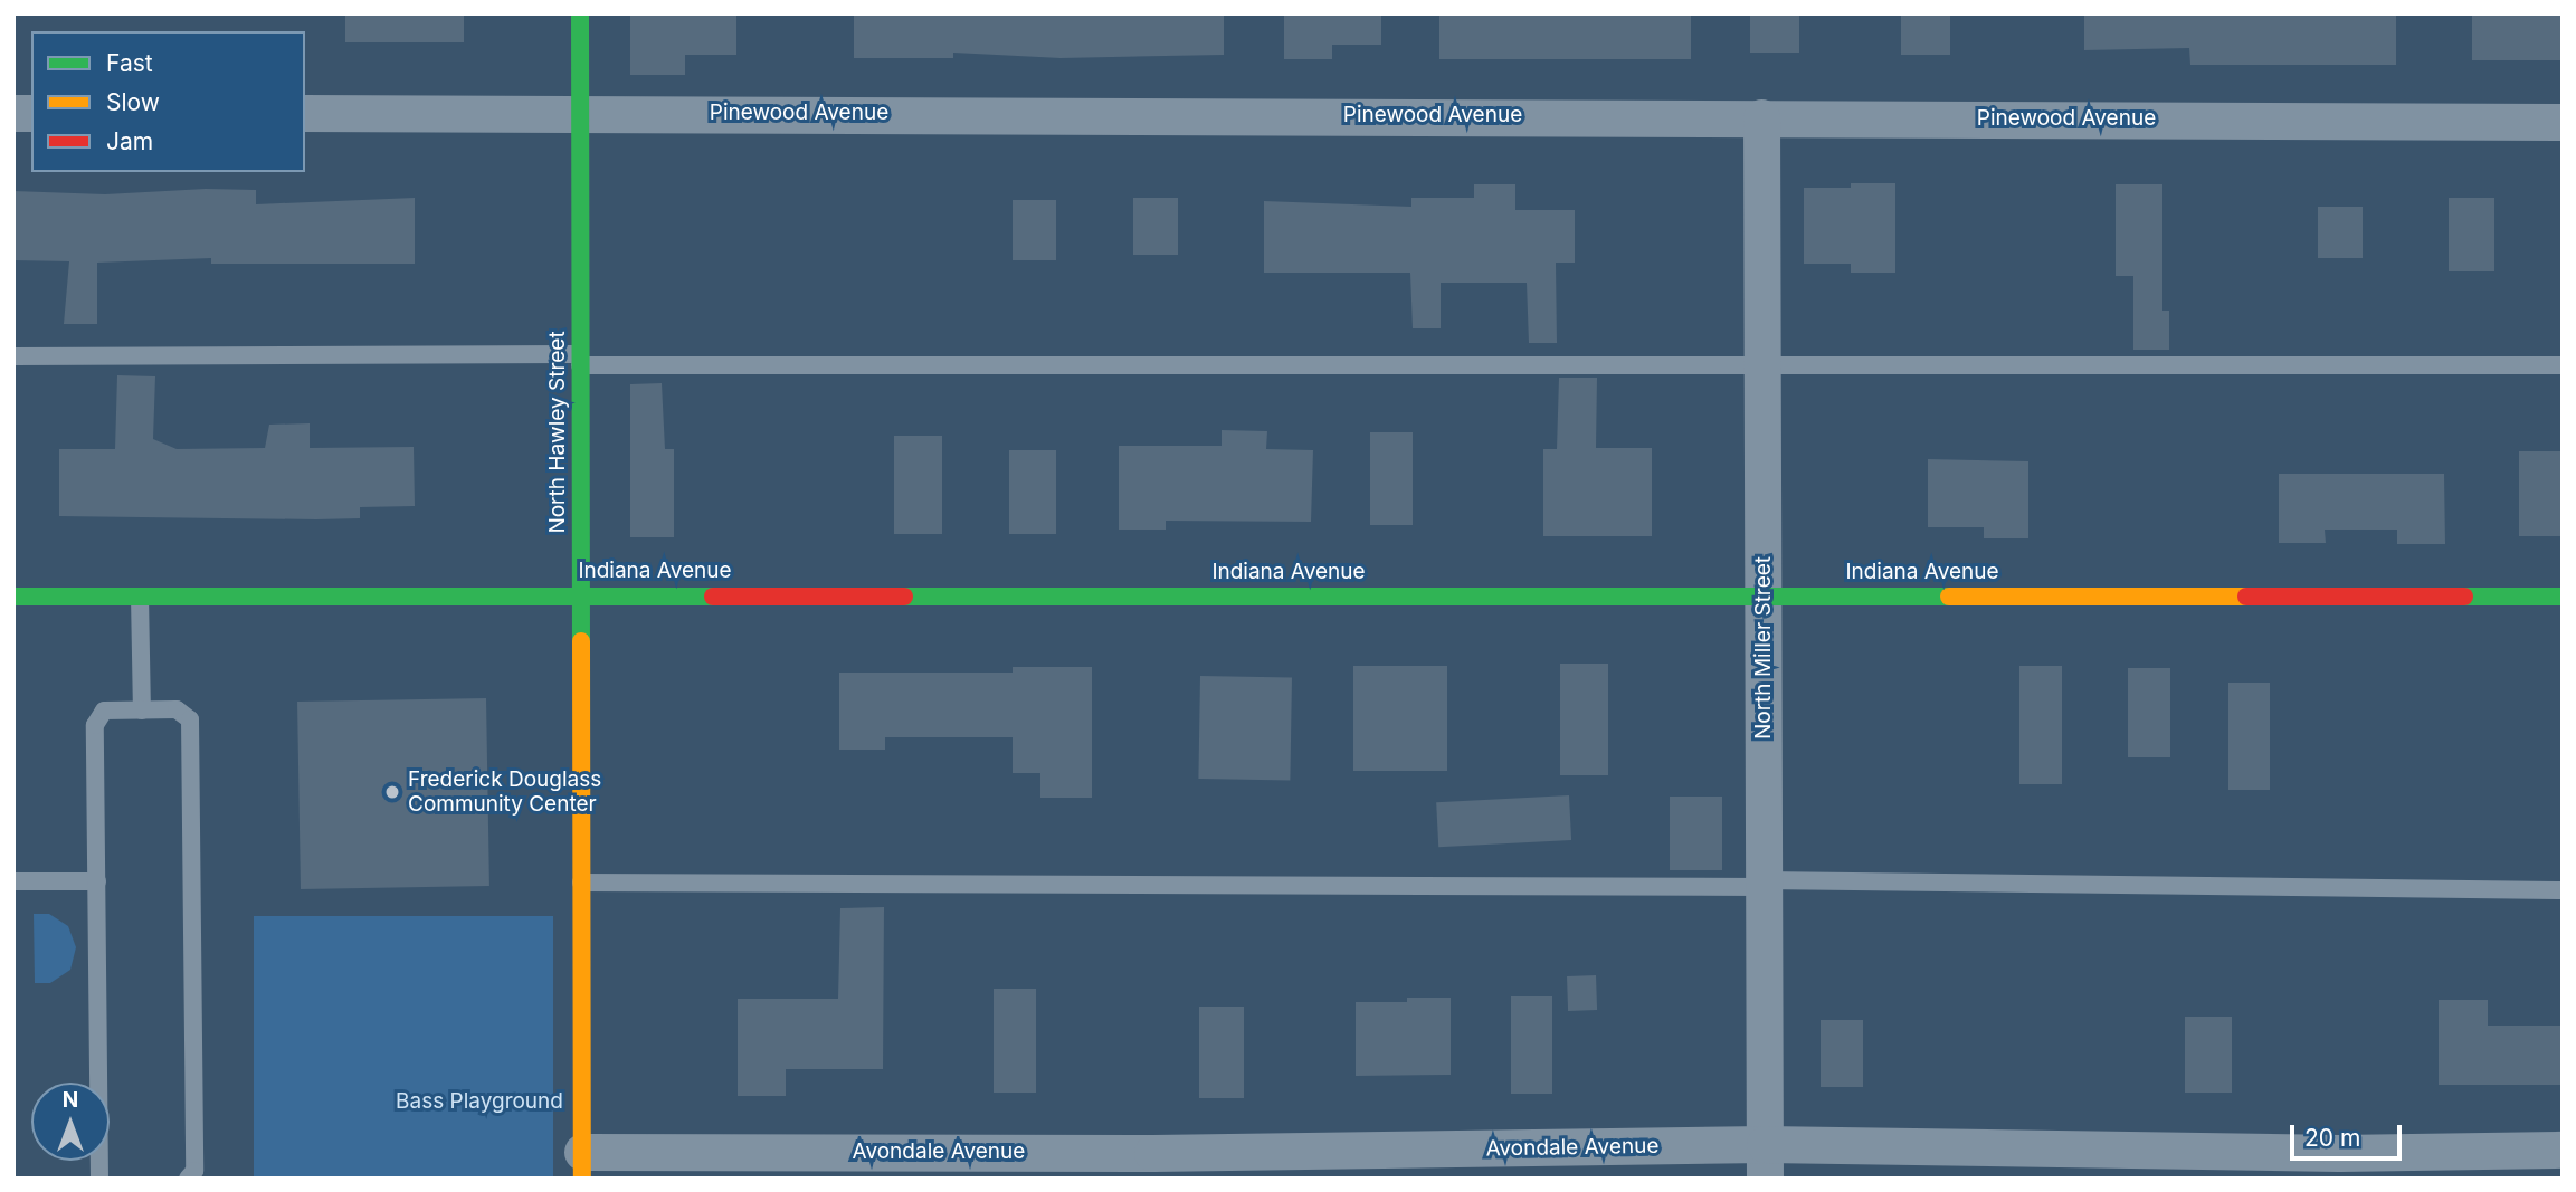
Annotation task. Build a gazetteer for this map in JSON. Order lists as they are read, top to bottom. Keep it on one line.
{"streets":{"street":["Pinewood Avenue","North Hawley Street","Indiana Avenue","North Miller Street","Avondale Avenue"]},"crossings":[["Pinewood Avenue","North Hawley Street"],["Pinewood Avenue","North Miller Street"],["North Hawley Street","Indiana Avenue"],["North Hawley Street","Avondale Avenue"],["Indiana Avenue","North Miller Street"],["North Miller Street","Avondale Avenue"]],"parks":["Bass Playground"],"places":["Frederick Douglass Community Center"],"legend":["Fast","Slow","Jam"],"scale_bar":"20 m","north":"top"}
